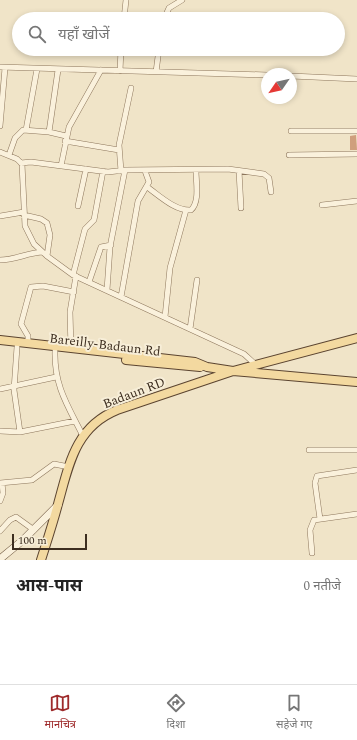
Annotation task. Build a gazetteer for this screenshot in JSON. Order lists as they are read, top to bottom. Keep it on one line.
{"streets":{"main road":["Bareilly-Badaun Rd","Badaun RD"]},"scale_bar":"100 m","north":"bottom left","page":{"search":"यहाँ खोजें","scale":"100 m","heading":["आस-पास","0 नतीजे"],"nav":["मानचित्र","दिशा","सहेजे गए"]}}
